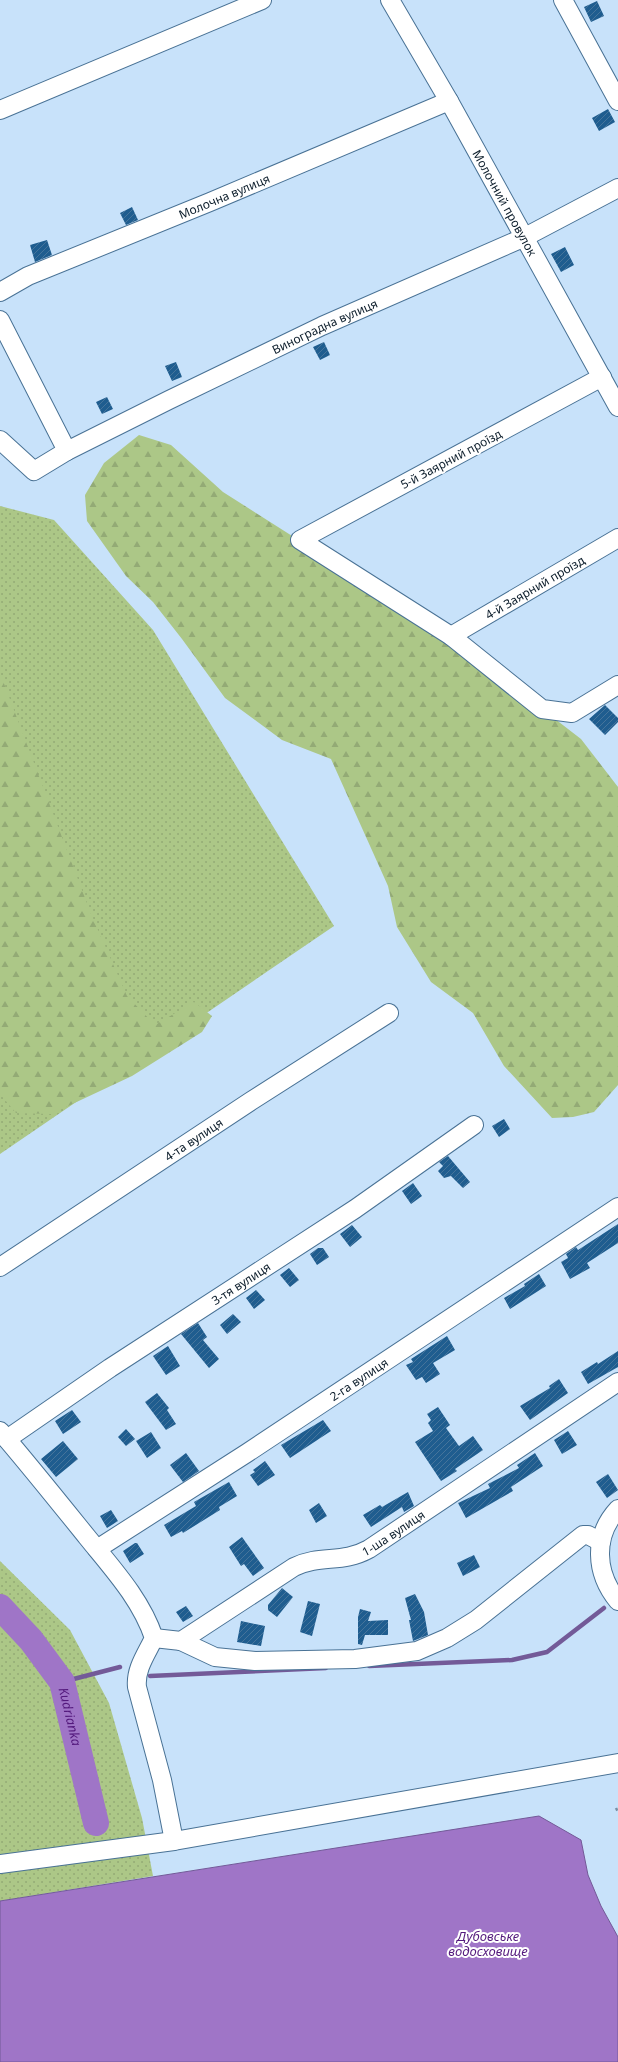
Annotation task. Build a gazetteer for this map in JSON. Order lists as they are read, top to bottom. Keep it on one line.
{"streets":{"street":["Молочна вулиця","Молочний провулок","Виноградна вулиця","5-й Заярний проїзд","4-й Заярний проїзд","4-та вулиця","3-тя вулиця","2-га вулиця","1-ша вулиця"]},"crossings":[["Молочна вулиця","Молочний провулок"],["Молочний провулок","Виноградна вулиця"],["Молочний провулок","5-й Заярний проїзд"],["5-й Заярний проїзд","4-й Заярний проїзд"]],"water":["Kudrianka","Дубовське водосховище"]}
